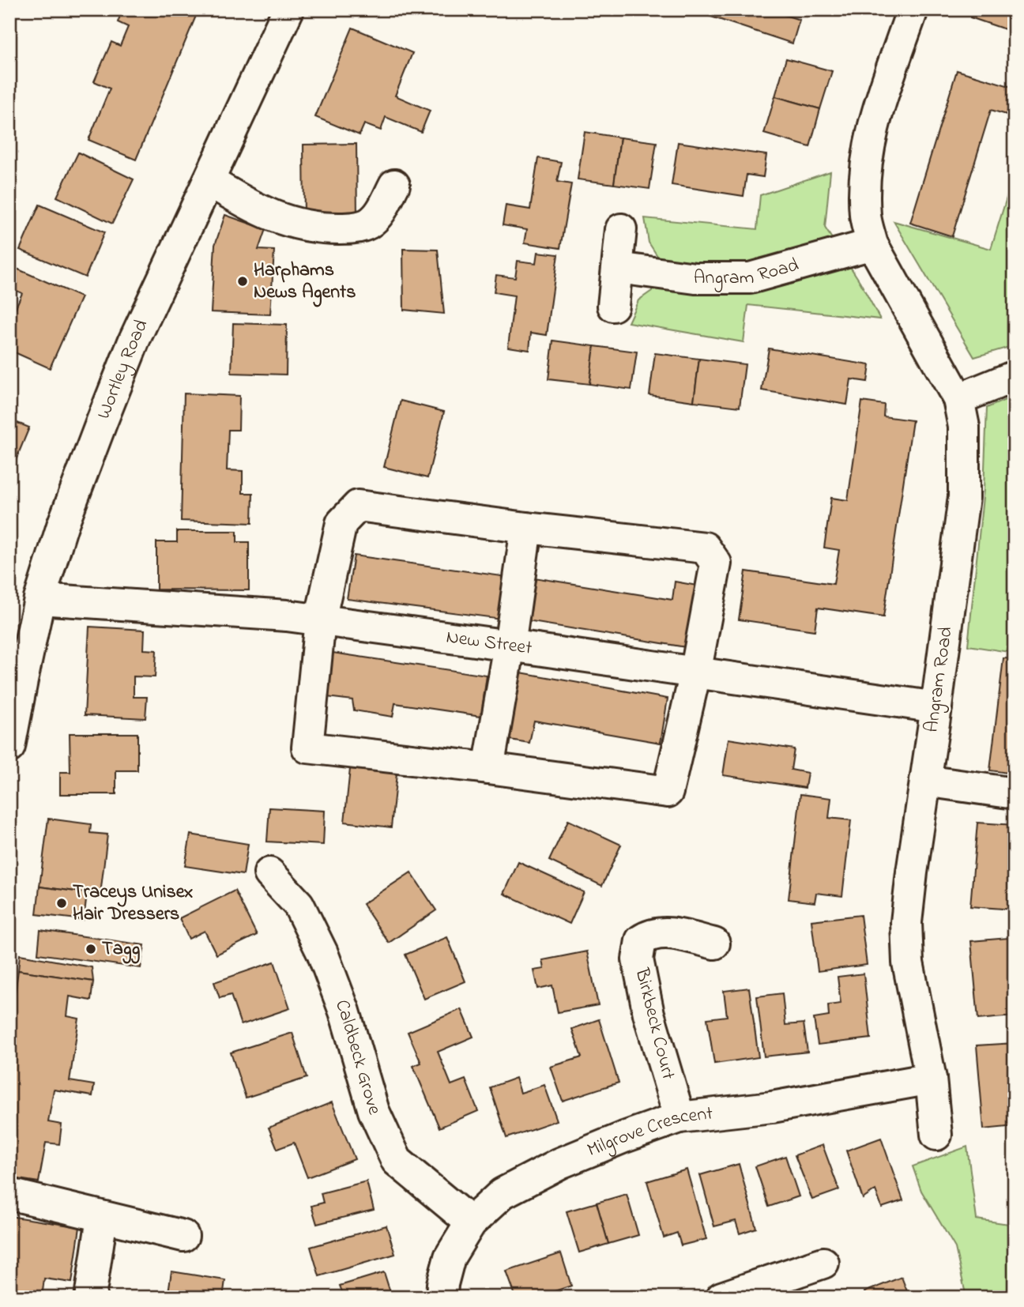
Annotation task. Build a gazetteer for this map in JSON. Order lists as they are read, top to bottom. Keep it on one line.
{"streets":{"street":["Angram Road","Wortley Road","New Street","Birkbeck Court","Caldbeck Grove","Milgrove Crescent"]},"crossings":[["Angram Road","New Street"],["Angram Road","Milgrove Crescent"],["Wortley Road","New Street"],["Birkbeck Court","Milgrove Crescent"],["Caldbeck Grove","Milgrove Crescent"]],"places":["Harphams News Agents","Traceys Unisex Hair Dressers","Tagg"]}
